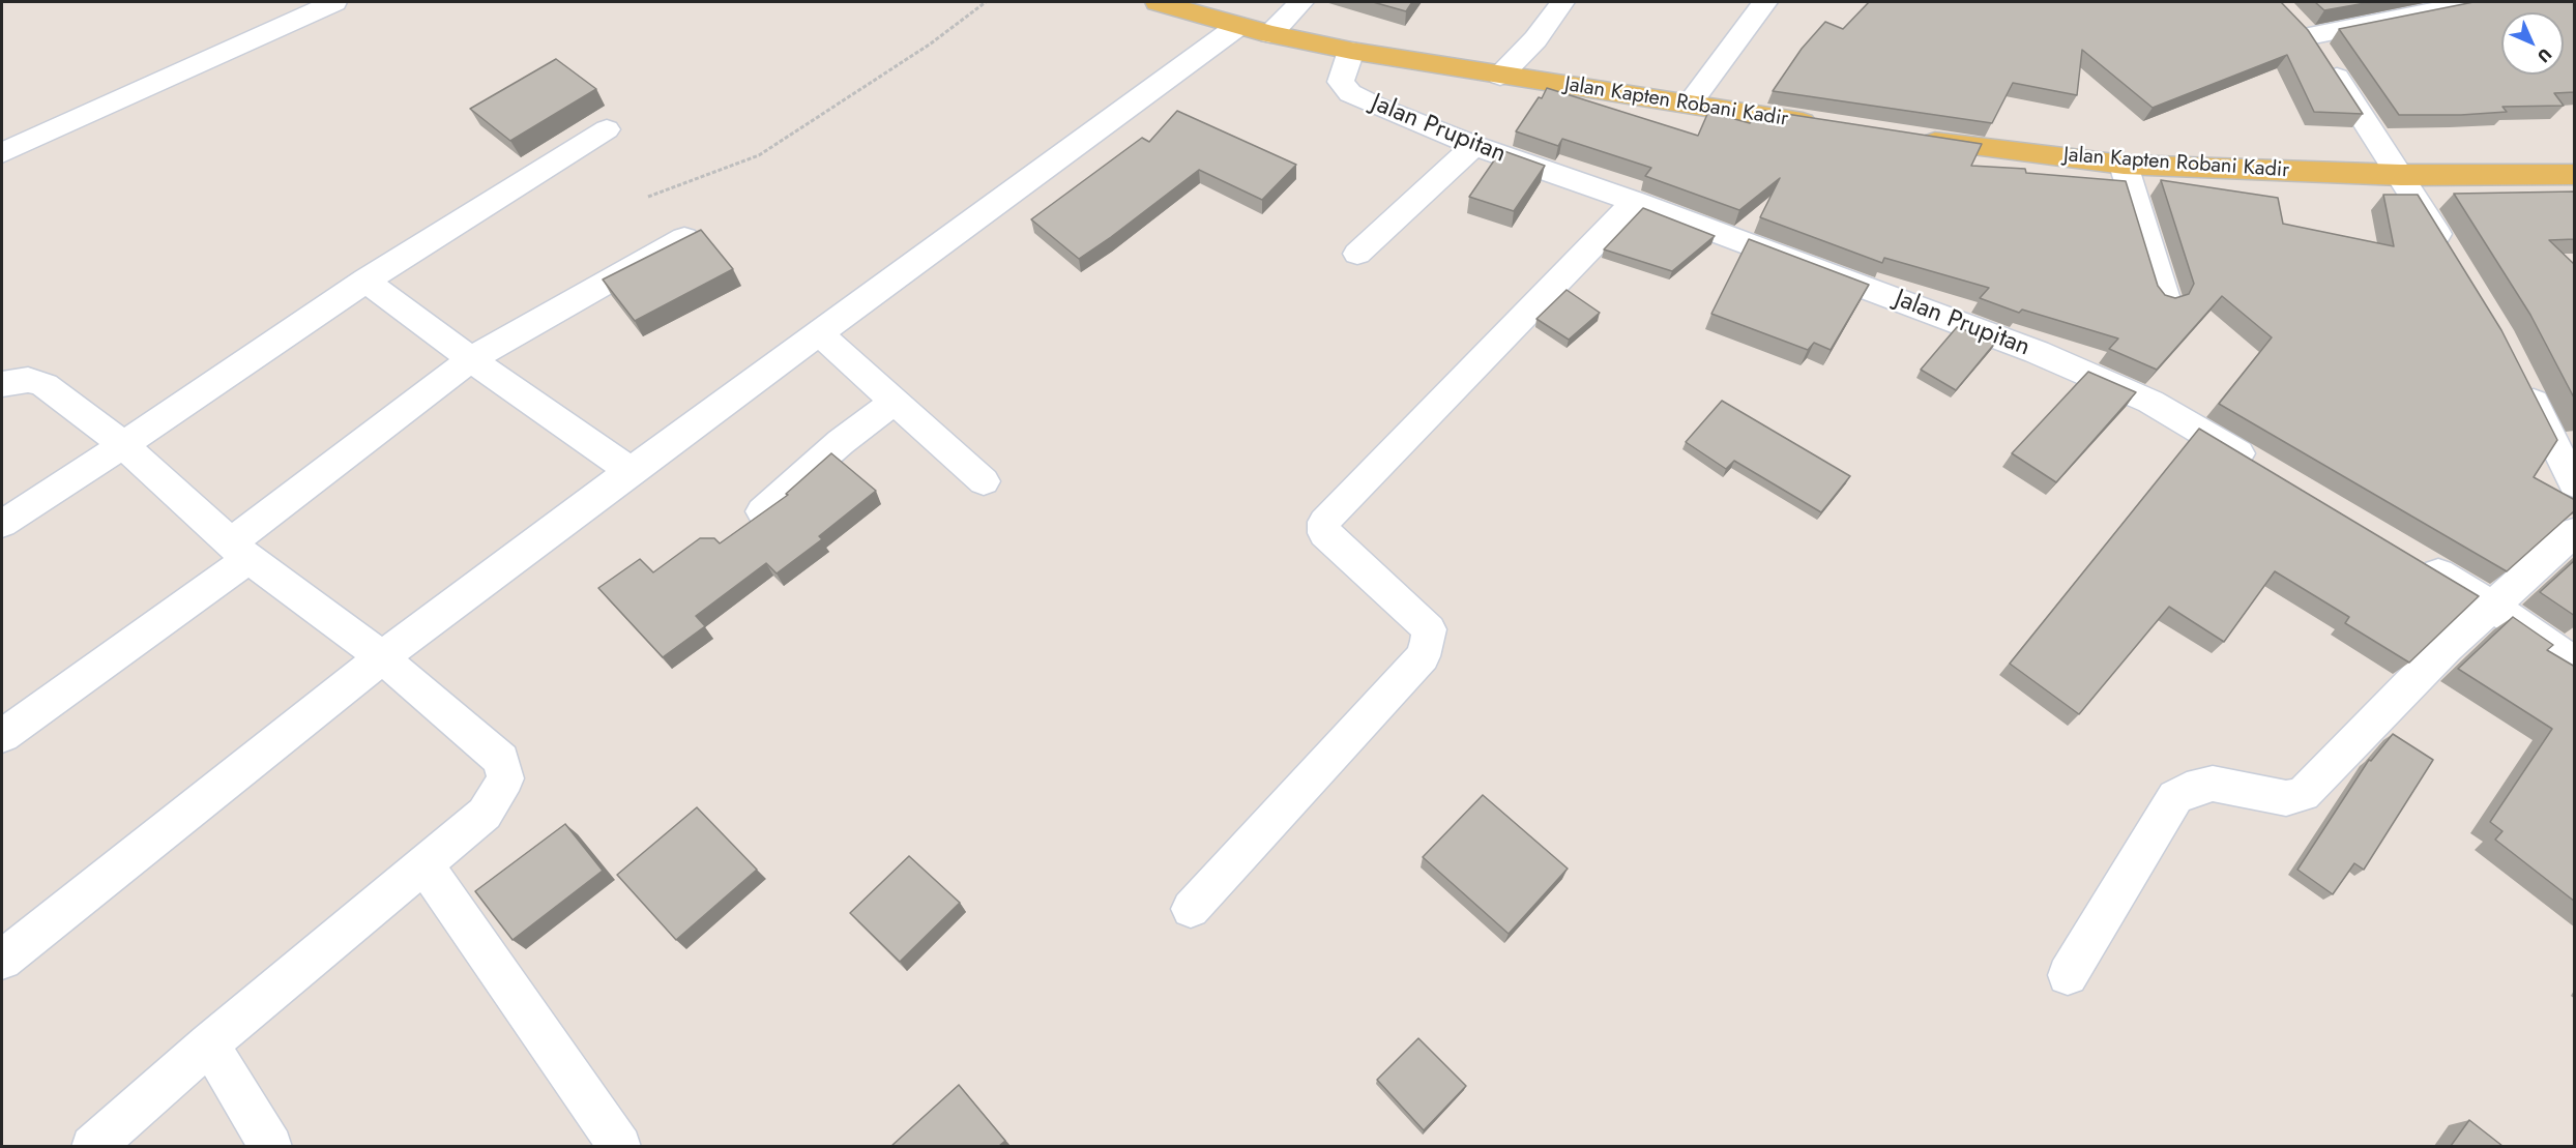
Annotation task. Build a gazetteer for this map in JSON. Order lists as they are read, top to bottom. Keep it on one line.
{"streets":{"main road":["Jalan Kapten Robani Kadir"],"street":["Jalan Prupitan"]},"crossings":[["Jalan Kapten Robani Kadir","Jalan Prupitan"]],"north":"bottom right"}
